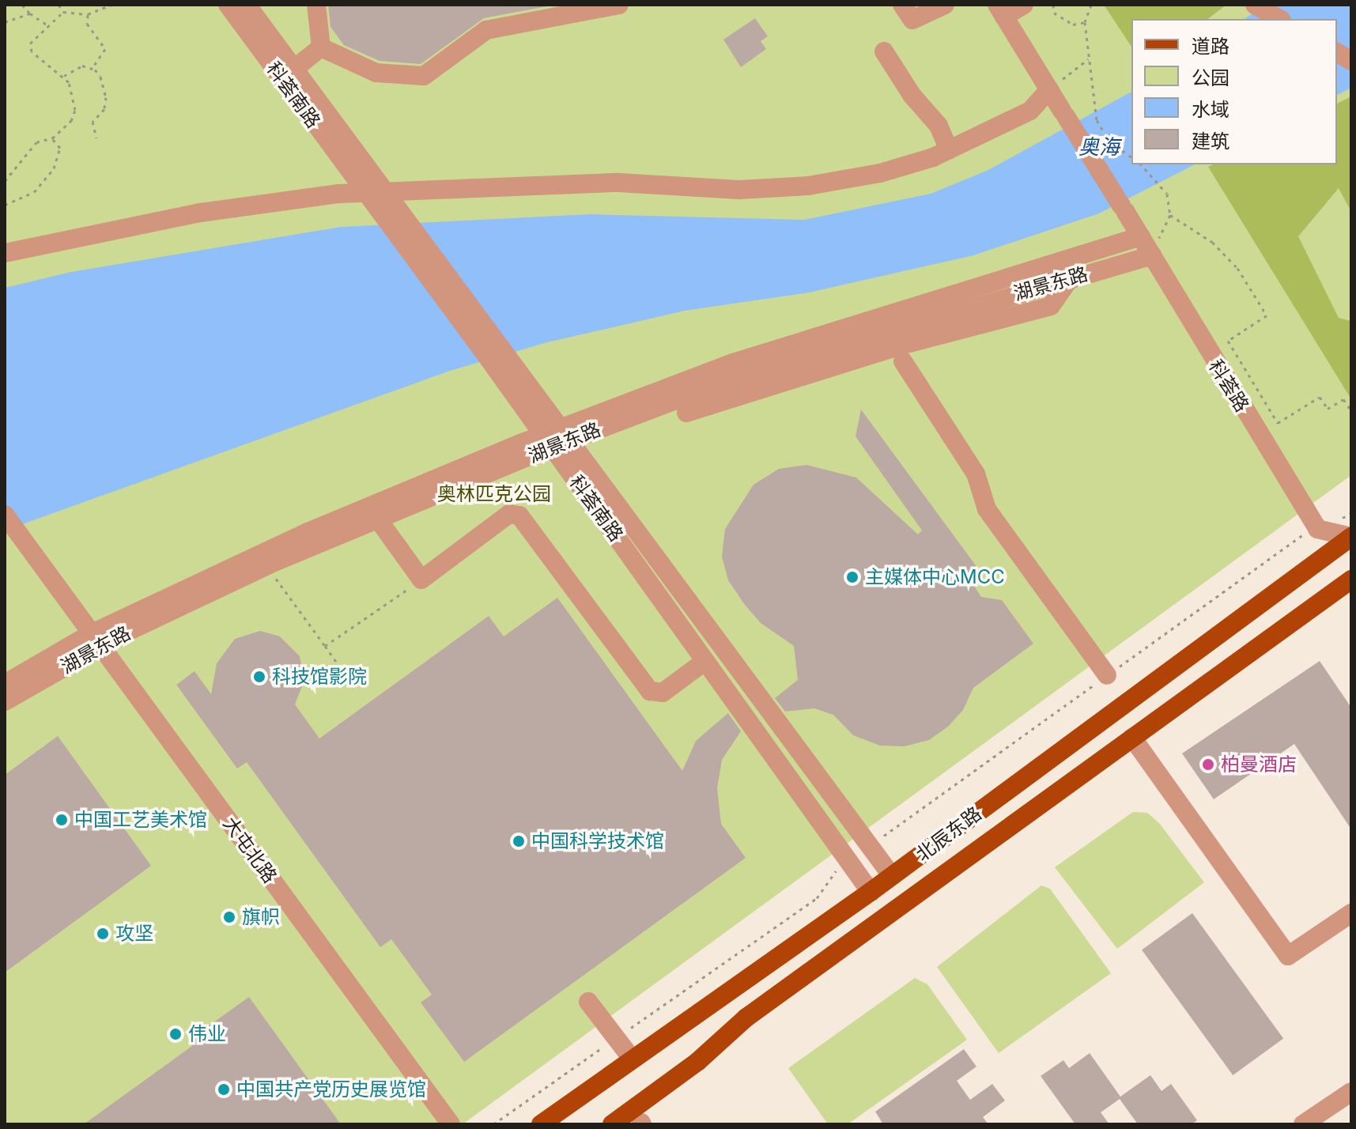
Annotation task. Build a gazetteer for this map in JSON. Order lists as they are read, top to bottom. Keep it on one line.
{"streets":{"main road":["北辰东路"],"street":["科荟南路","湖景东路","科荟路","大屯北路"]},"crossings":[["科荟南路","湖景东路"],["科荟南路","北辰东路"],["湖景东路","科荟路"],["湖景东路","大屯北路"]],"water":["奥海"],"parks":["奥林匹克公园"],"places":["主媒体中心MCC","科技馆影院","柏曼酒店","中国工艺美术馆","中国科学技术馆","旗帜","攻坚","伟业","中国共产党历史展览馆"],"legend":["道路","公园","水域","建筑"]}
